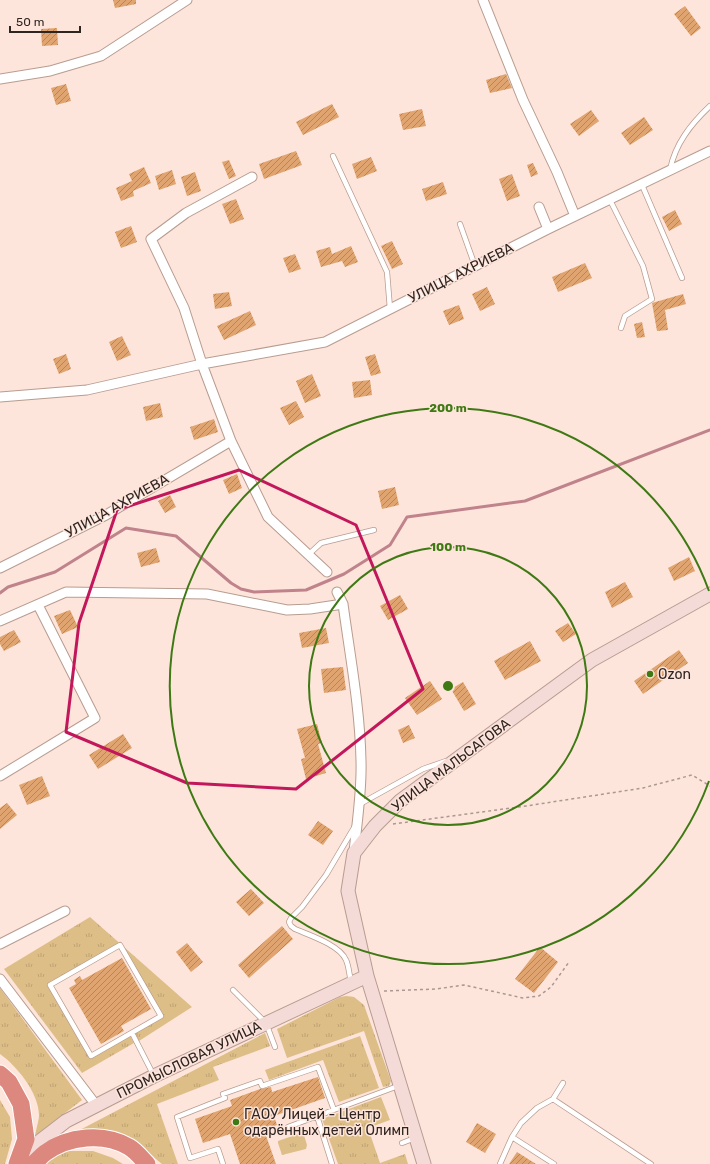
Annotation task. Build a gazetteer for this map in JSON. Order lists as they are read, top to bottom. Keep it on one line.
{"streets":{"street":["УЛИЦА АХРИЕВА","УЛИЦА МАЛЬСАГОВА","ПРОМЫСЛОВАЯ УЛИЦА"]},"crossings":[["УЛИЦА МАЛЬСАГОВА","ПРОМЫСЛОВАЯ УЛИЦА"]],"places":["Ozon","ГАОУ Лицей - Центр одарённых детей Олимп"],"scale_bar":"50 m","rings":["200 m","100 m"]}
